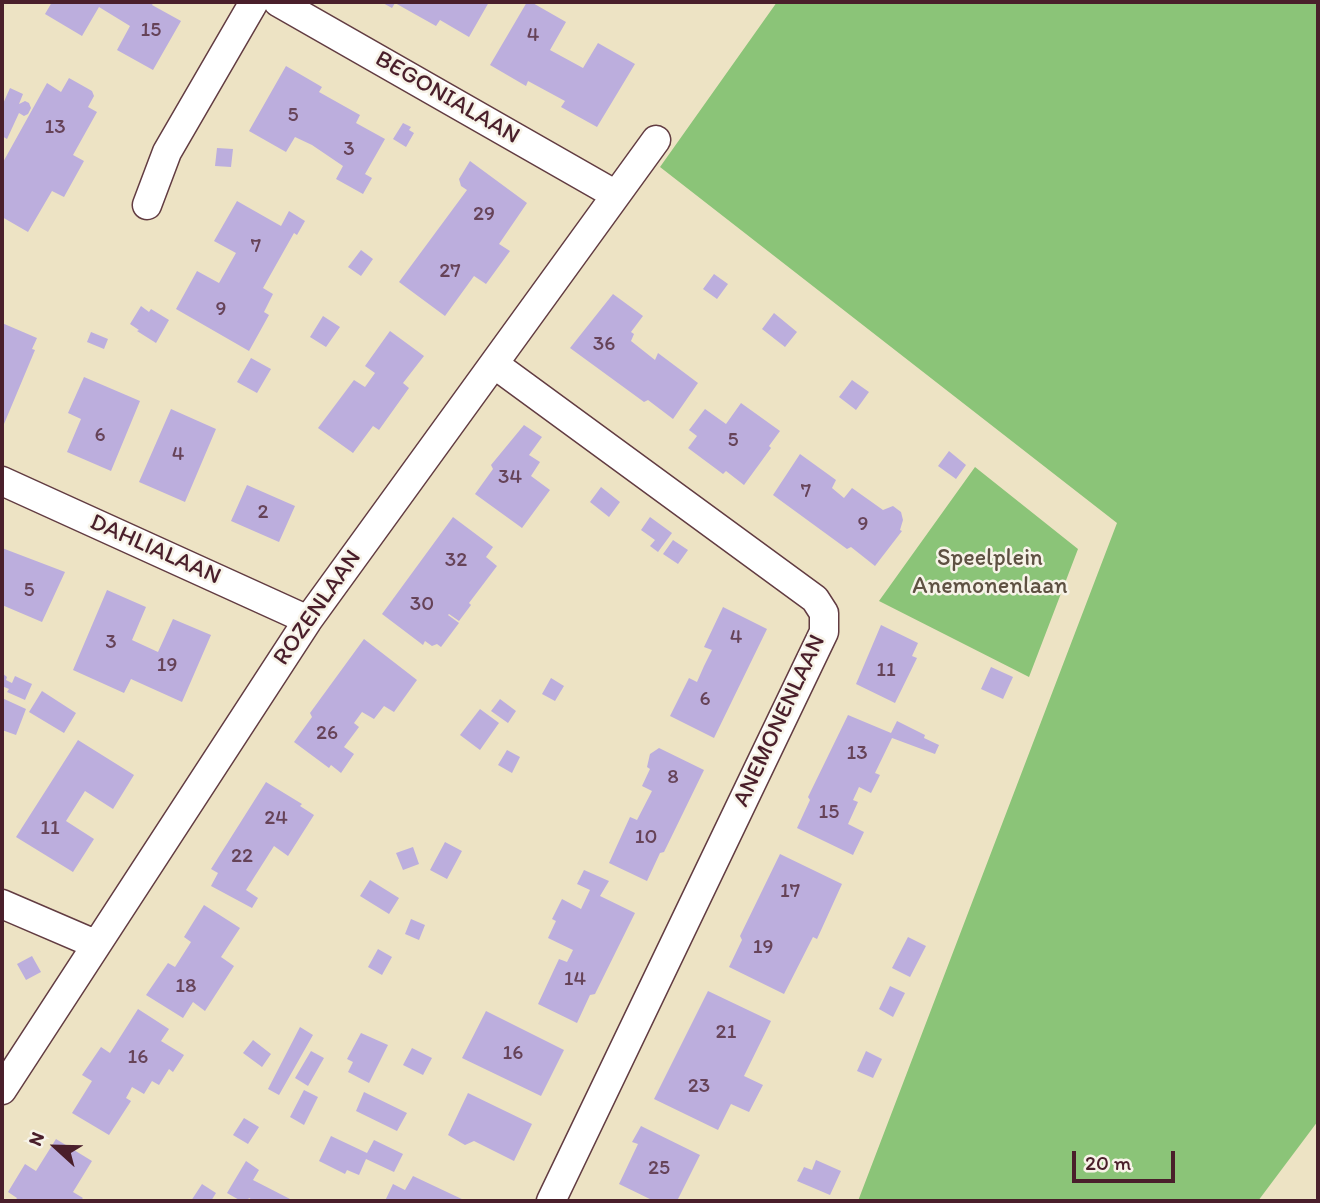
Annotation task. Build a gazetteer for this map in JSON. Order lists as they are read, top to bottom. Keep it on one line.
{"streets":{"street":["BEGONIALAAN","DAHLIALAAN","ROZENLAAN","ANEMONENLAAN"]},"crossings":[["BEGONIALAAN","ROZENLAAN"],["DAHLIALAAN","ROZENLAAN"],["ROZENLAAN","ANEMONENLAAN"]],"parks":["Speelplein Anemonenlaan"],"house_numbers":["15","4","5","13","3","29","7","27","9","36","6","5","4","34","7","2","9","32","5","30","4","3","19","11","6","26","13","8","15","24","11","10","22","17","19","14","18","21","16","16","23","25"],"scale_bar":"20 m","north":"left"}
